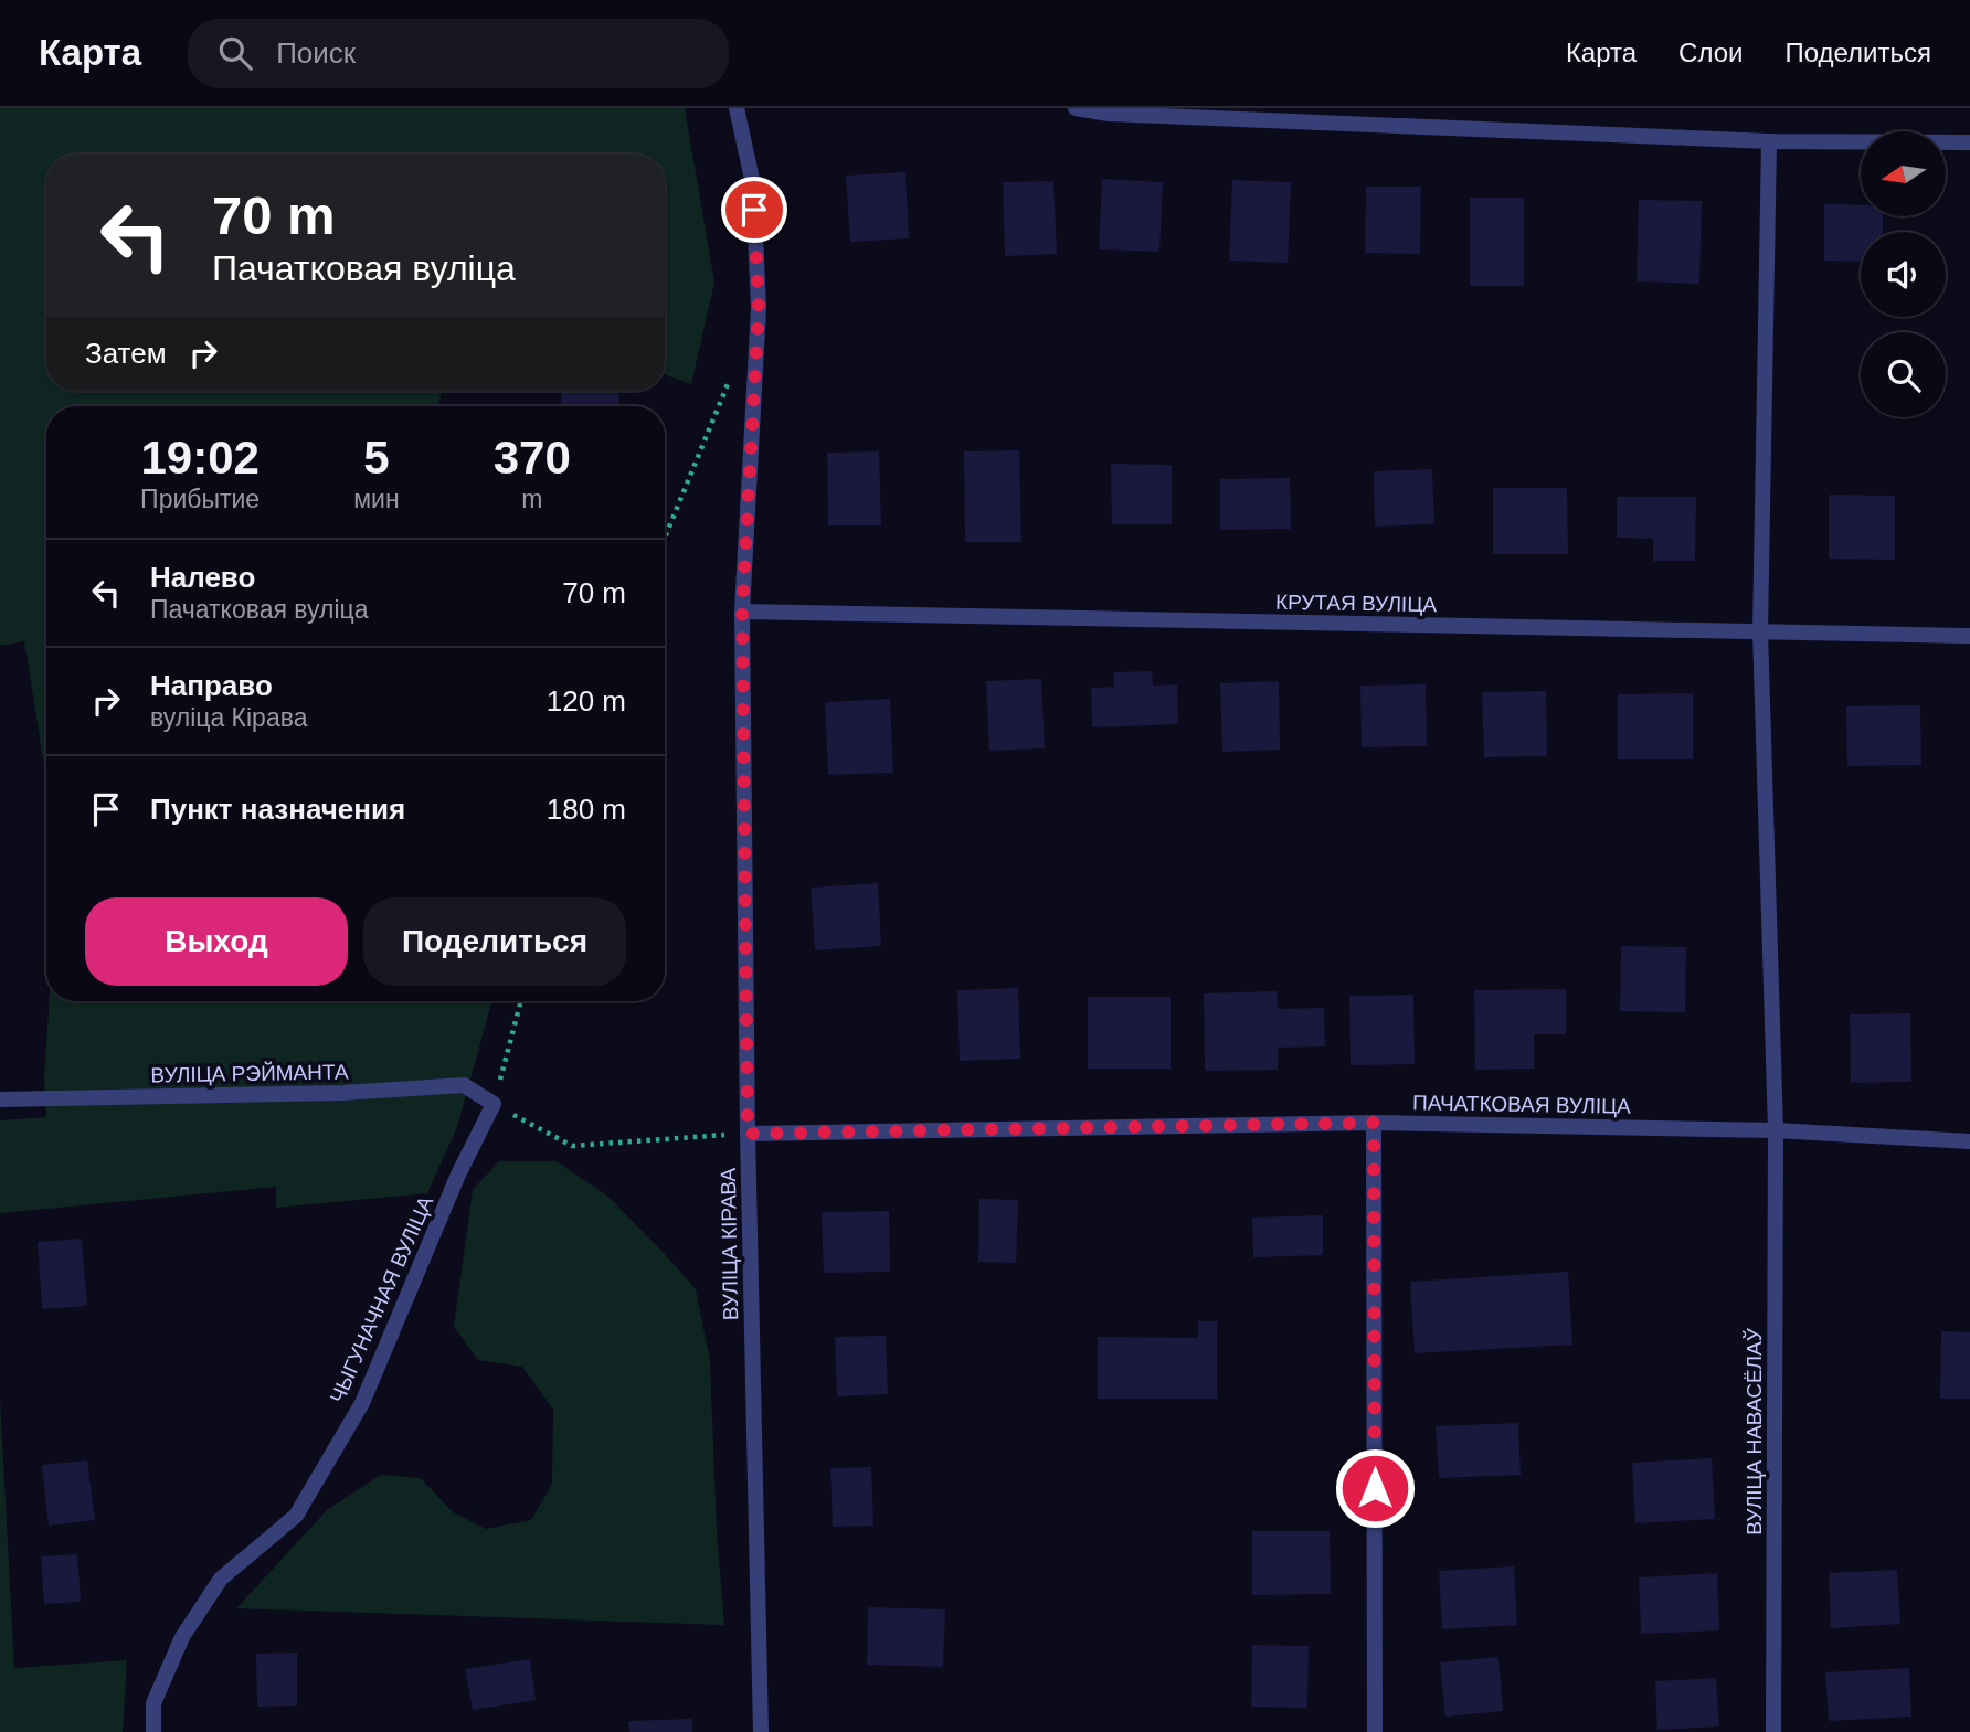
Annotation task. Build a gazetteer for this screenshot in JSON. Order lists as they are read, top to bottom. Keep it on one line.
{"streets":{"street":["КРУТАЯ ВУЛІЦА","ВУЛІЦА РЭЙМАНТА","ПАЧАТКОВАЯ ВУЛІЦА","ВУЛІЦА КІРАВА","ЧЫГУНАЧНАЯ ВУЛІЦА","ВУЛІЦА НАВАСЁЛАЎ"]},"crossings":[["КРУТАЯ ВУЛІЦА","ВУЛІЦА КІРАВА"],["КРУТАЯ ВУЛІЦА","ВУЛІЦА НАВАСЁЛАЎ"],["ВУЛІЦА РЭЙМАНТА","ЧЫГУНАЧНАЯ ВУЛІЦА"],["ПАЧАТКОВАЯ ВУЛІЦА","ВУЛІЦА КІРАВА"],["ПАЧАТКОВАЯ ВУЛІЦА","ВУЛІЦА НАВАСЁЛАЎ"]],"north":"left","page":{"header":"Карта","search":"Поиск","nav":["Карта","Слои","Поделиться"],"turn":["70 m","Пачатковая вуліца"],"then":"Затем","eta":["19:02","Прибытие","5","мин","370","m"],"list":[{"name":"Налево","note":"Пачатковая вуліца","value":"70 m"},{"name":"Направо","note":"вуліца Кірава","value":"120 m"},{"name":"Пункт назначения","value":"180 m"}],"buttons":["Выход","Поделиться"]}}
